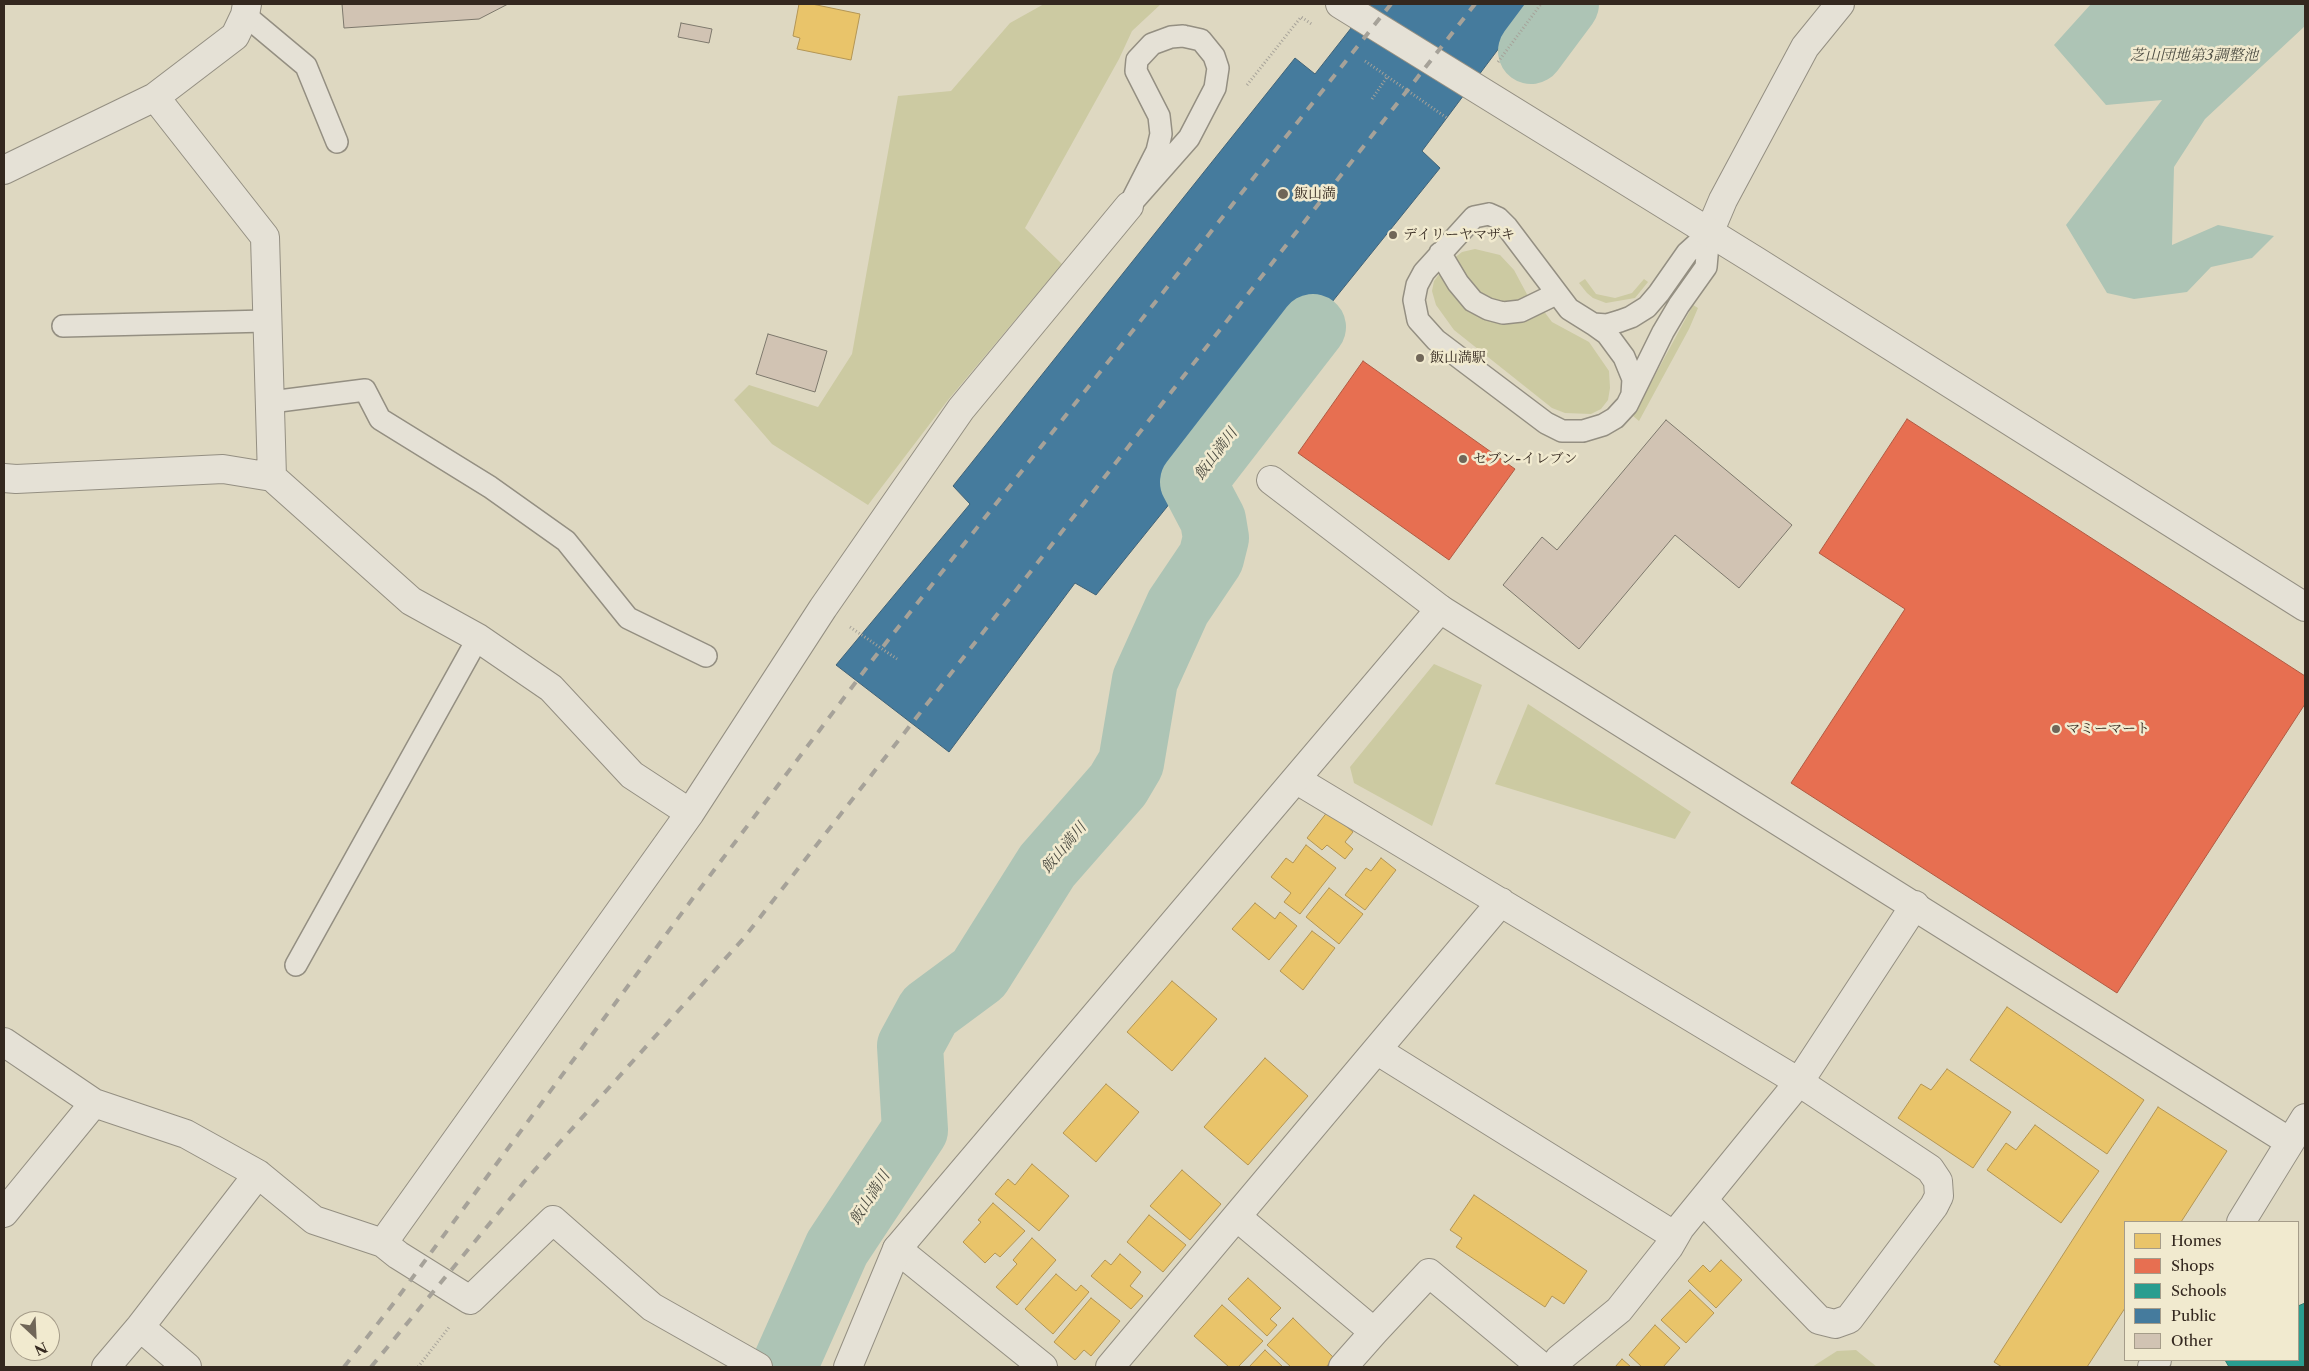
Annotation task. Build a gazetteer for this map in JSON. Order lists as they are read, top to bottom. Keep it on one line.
{"water":["芝山団地第3調整池","飯山満川"],"places":["飯山満","デイリーヤマザキ","飯山満駅","セブン-イレブン","マミーマート"],"legend":["Homes","Shops","Schools","Public","Other"],"north":"bottom right"}
